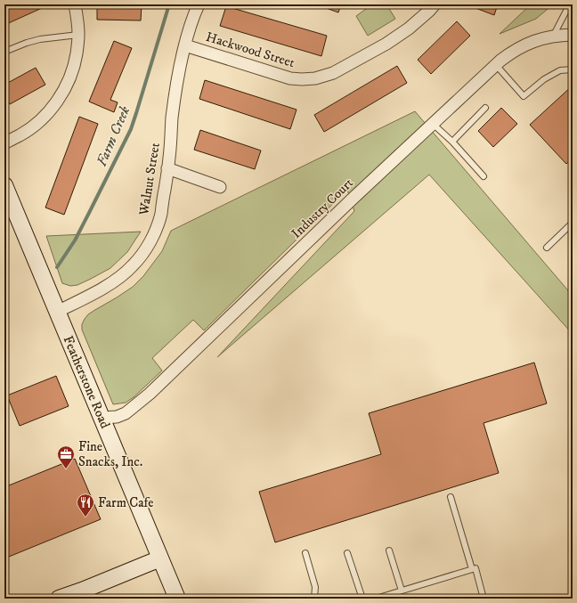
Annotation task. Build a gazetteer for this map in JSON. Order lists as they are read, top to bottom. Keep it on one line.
{"streets":{"street":["Hackwood Street","Walnut Street","Industry Court","Featherstone Road"]},"crossings":[["Hackwood Street","Walnut Street"],["Walnut Street","Featherstone Road"],["Industry Court","Featherstone Road"]],"water":["Farm Creek"],"places":{"office":["Fine Snacks, Inc."],"restaurant":["Farm Cafe"]}}
